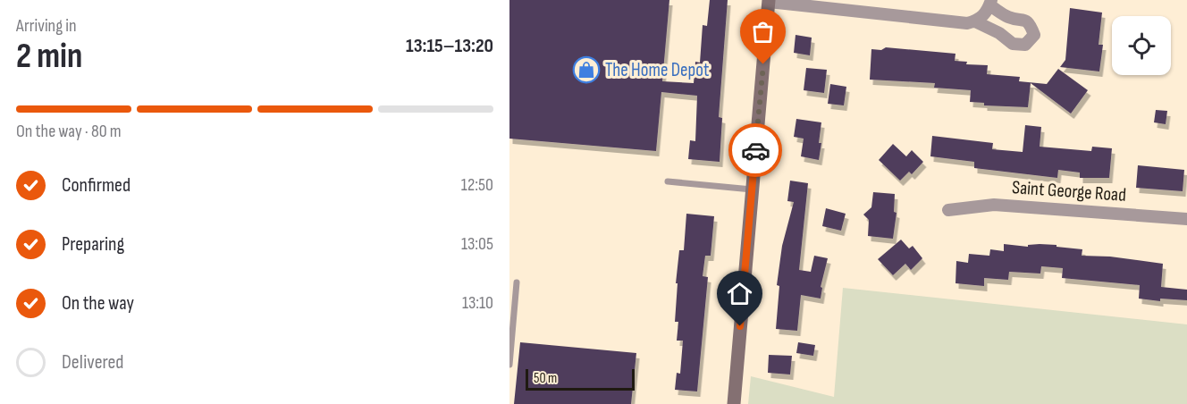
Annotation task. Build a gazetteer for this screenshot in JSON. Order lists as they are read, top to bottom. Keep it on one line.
{"streets":{"street":["Saint George Road"]},"places":{"shop":["The Home Depot"]},"scale_bar":"50 m","page":{"heading":["2 min","Arriving in","13:15–13:20"],"bar":"On the way · 80 m","list":[["Confirmed","12:50"],["Preparing","13:05"],["On the way","13:10"],"Delivered"],"scale":"50 m"}}
